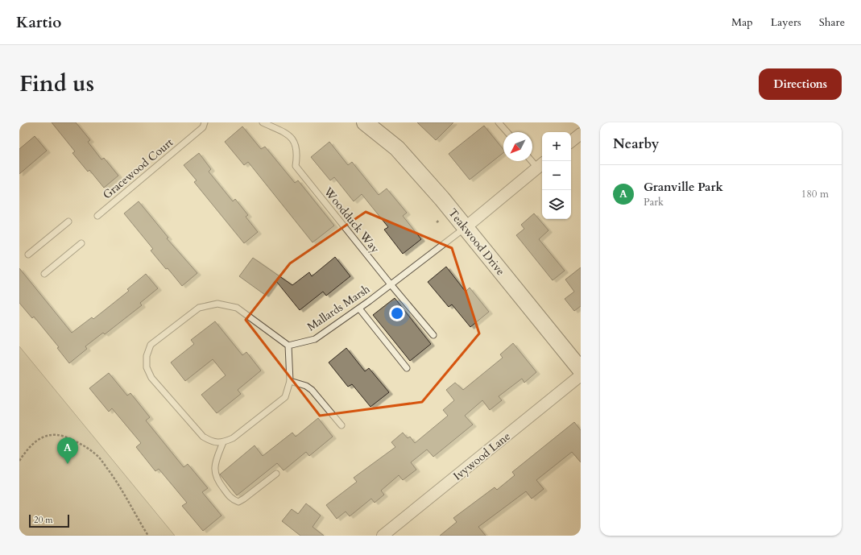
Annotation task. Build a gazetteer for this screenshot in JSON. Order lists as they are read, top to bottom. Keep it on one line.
{"streets":{"street":["Teakwood Drive","Ivywood Lane"],"lane":["Gracewood Court","Woodduck Way","Mallards Marsh"]},"crossings":[["Woodduck Way","Mallards Marsh"],["Teakwood Drive","Mallards Marsh"]],"scale_bar":"20 m","north":"bottom left","page":{"header":"Kartio","nav":["Map","Layers","Share"],"title":"Find us","buttons":"Directions","heading":"Nearby","map_buttons":["+","−"],"list":[{"mark":"A","name":"Granville Park","note":"Park","value":"180 m"}],"pins":"A","scale":"20 m"}}
